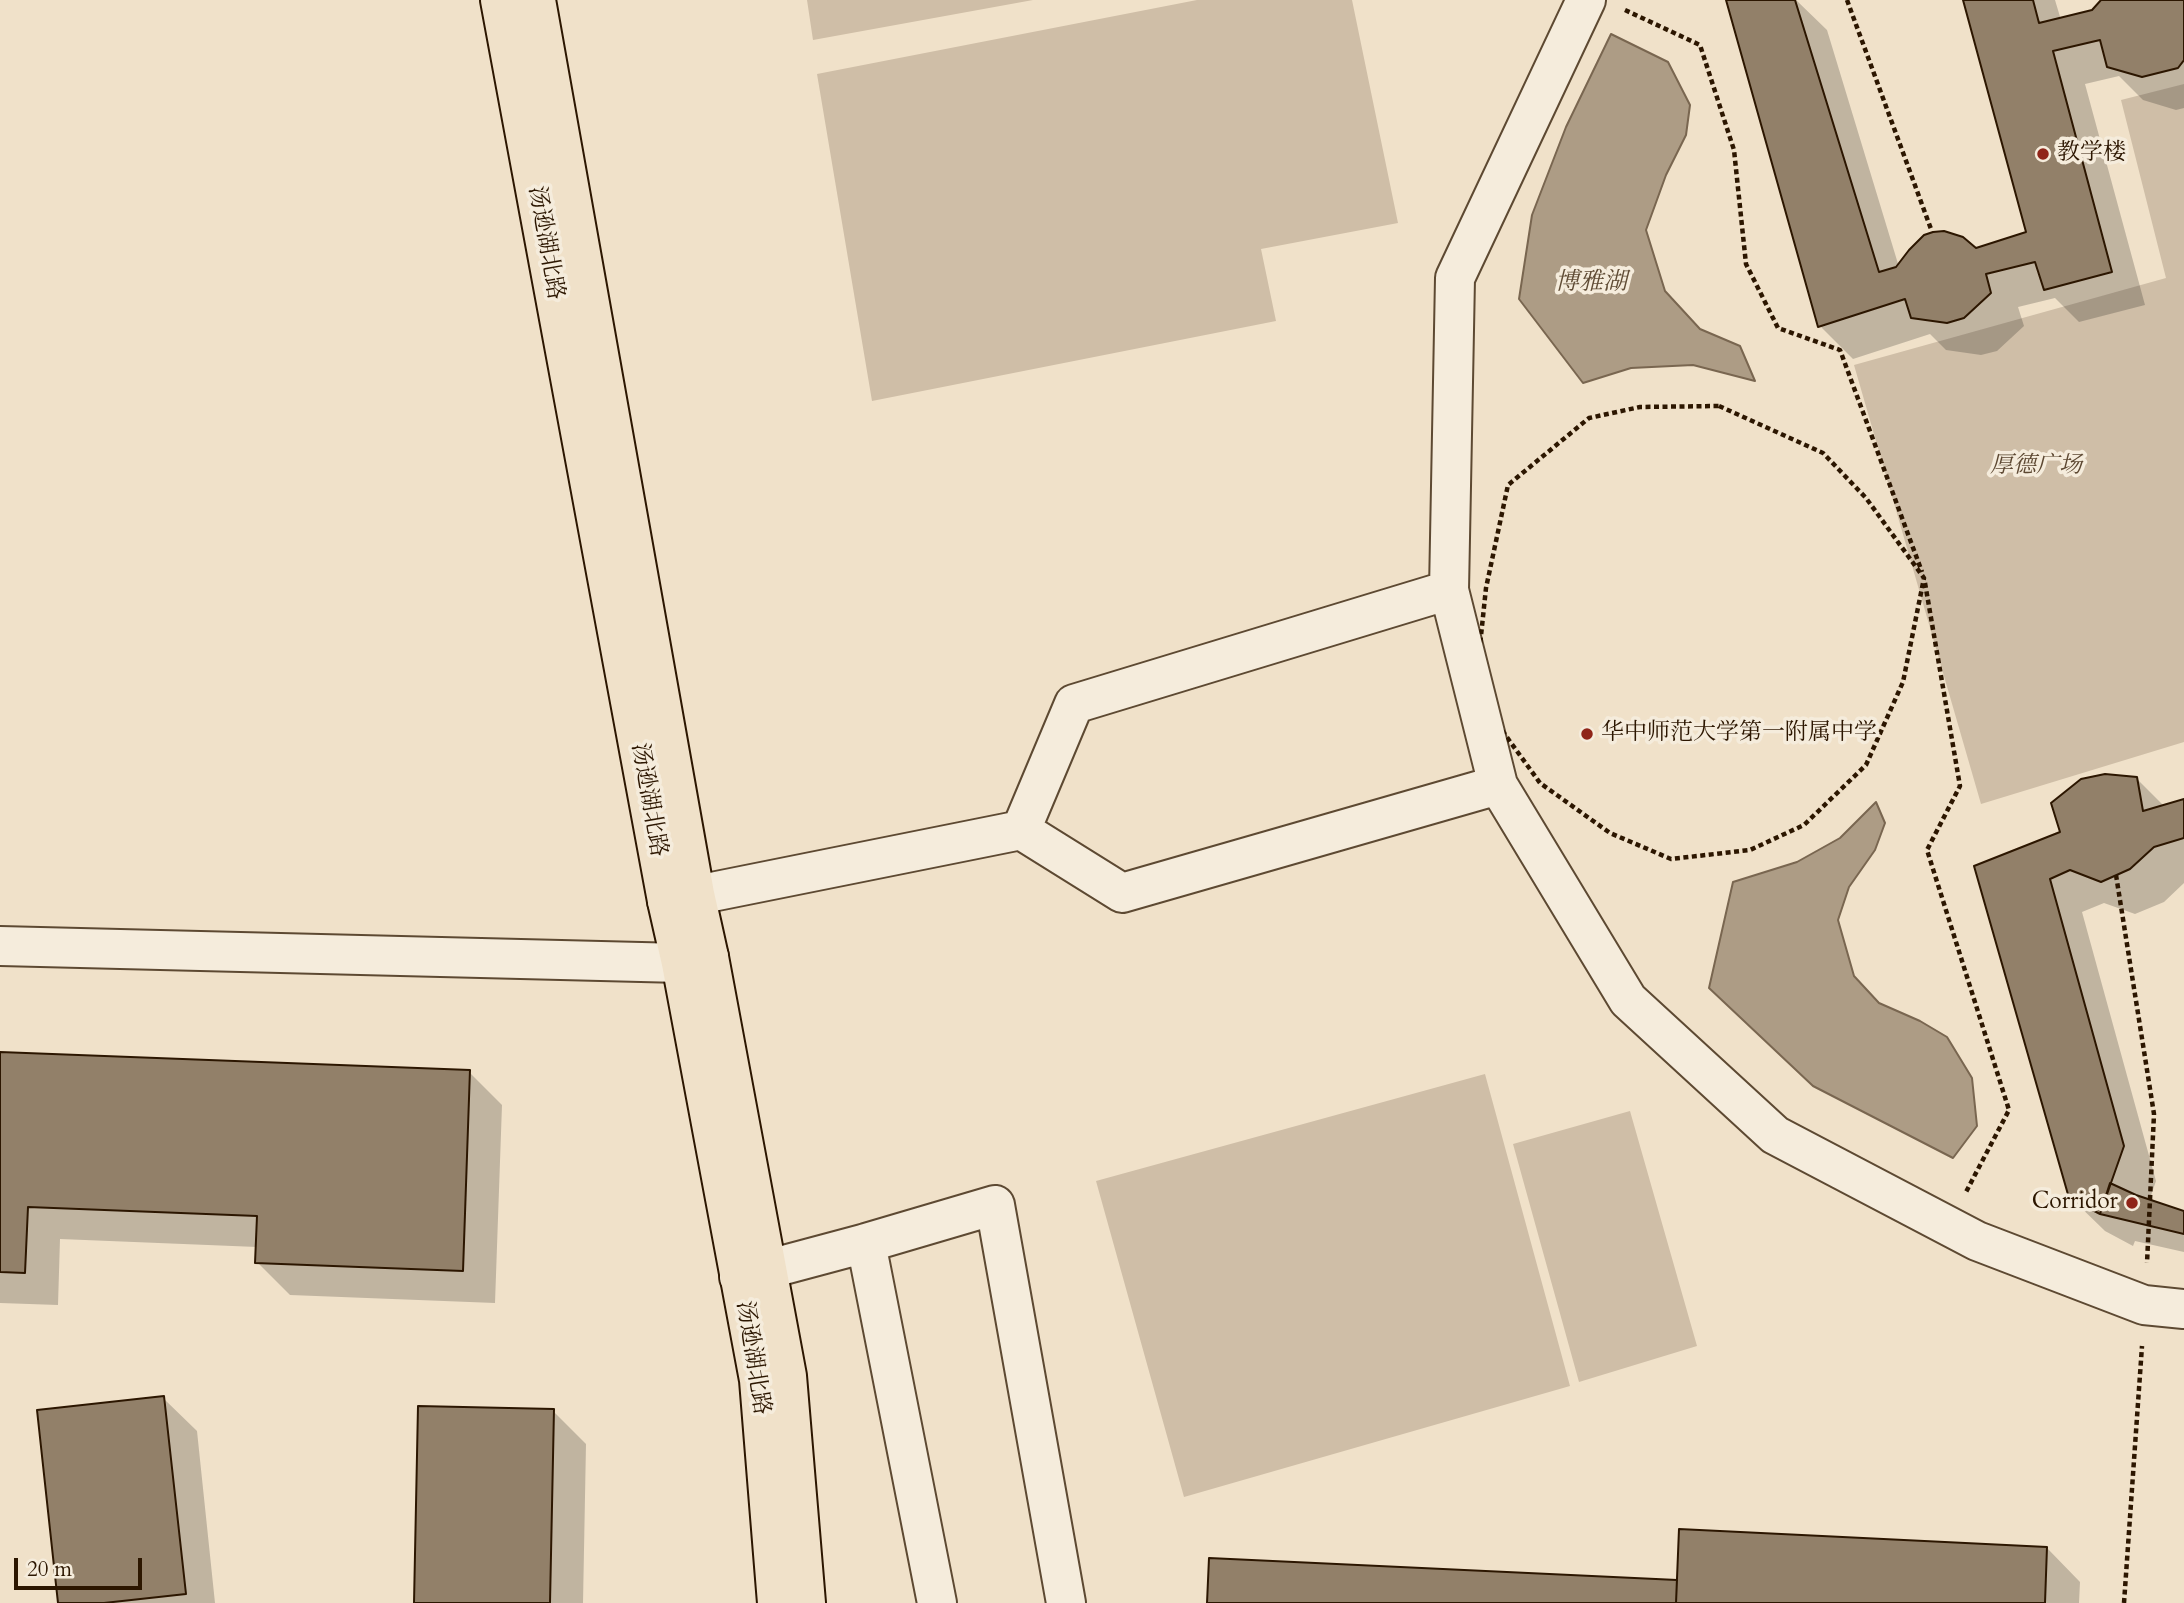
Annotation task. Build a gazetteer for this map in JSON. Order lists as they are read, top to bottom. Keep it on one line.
{"streets":{"main road":["汤逊湖北路"]},"water":["博雅湖"],"parks":["厚德广场"],"places":["教学楼","华中师范大学第一附属中学","Corridor"],"scale_bar":"20 m"}
